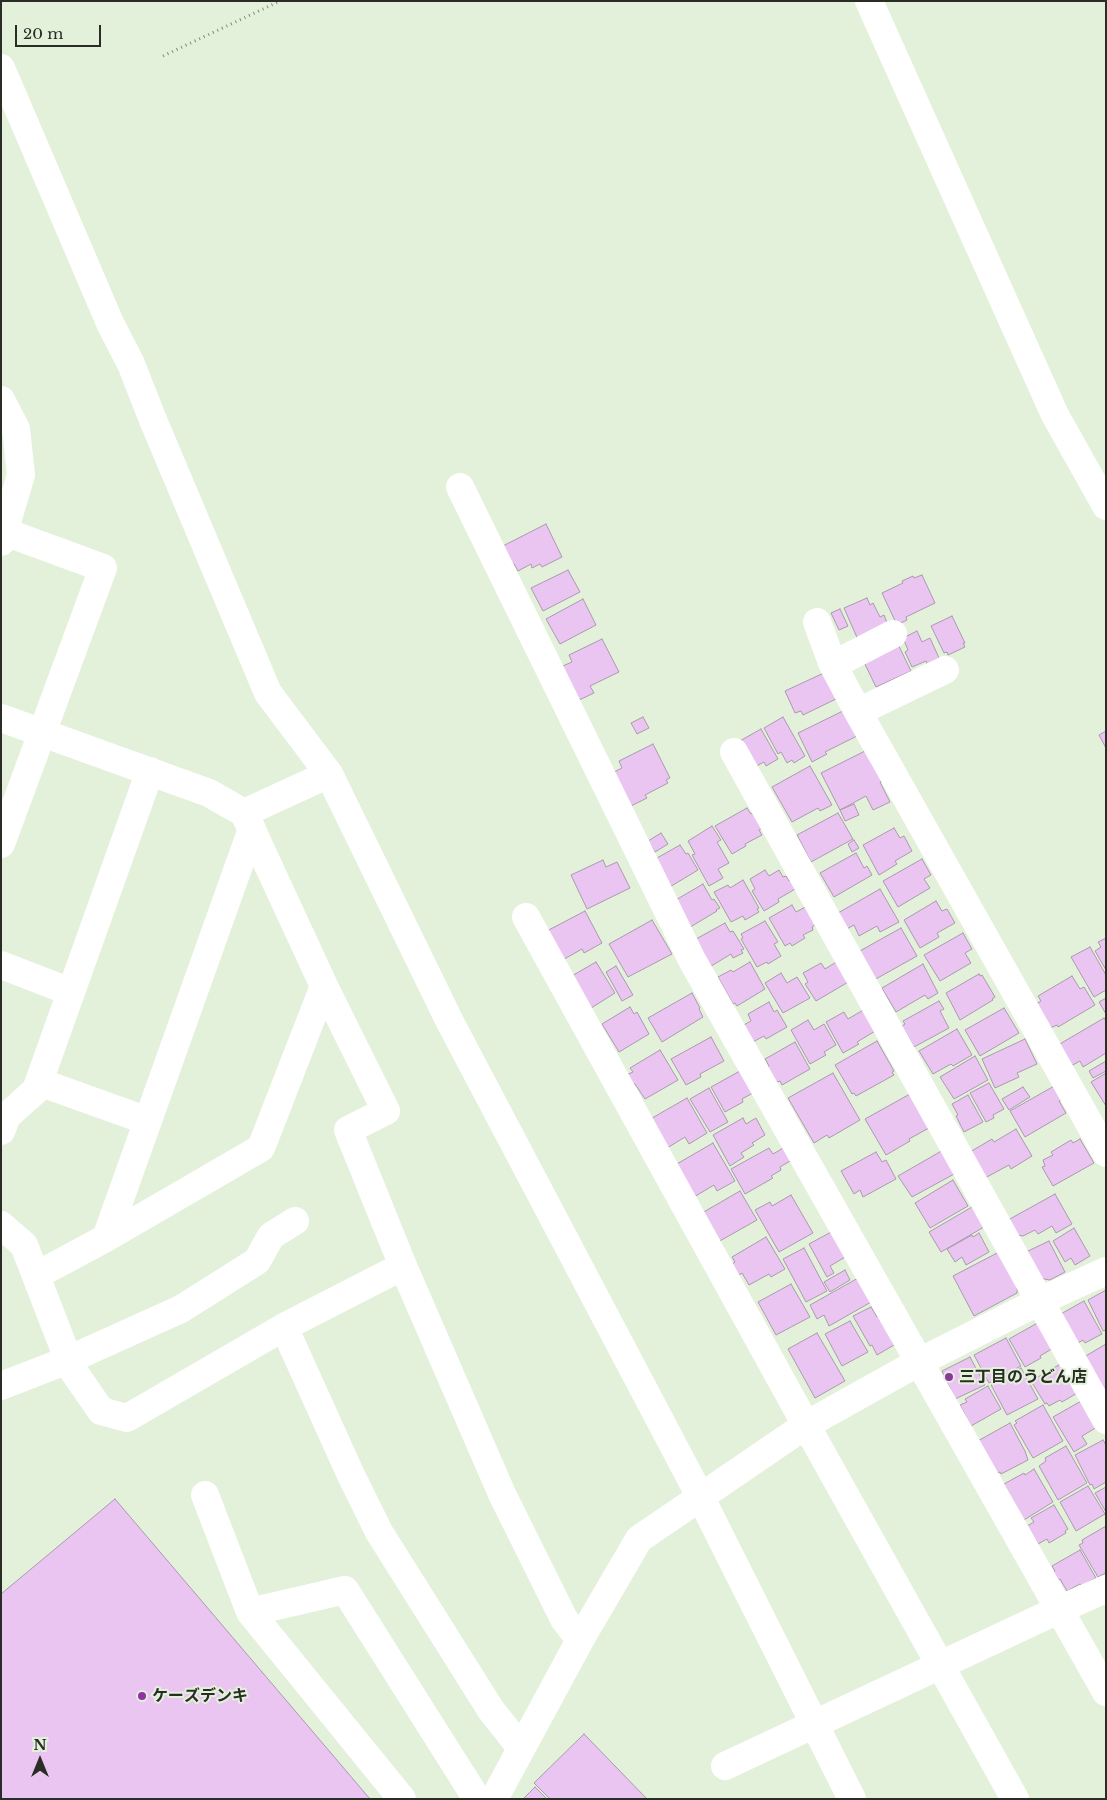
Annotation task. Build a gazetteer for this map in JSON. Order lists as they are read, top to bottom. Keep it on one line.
{"places":["三丁目のうどん店","ケーズデンキ"],"scale_bar":"20 m","north":"top"}
